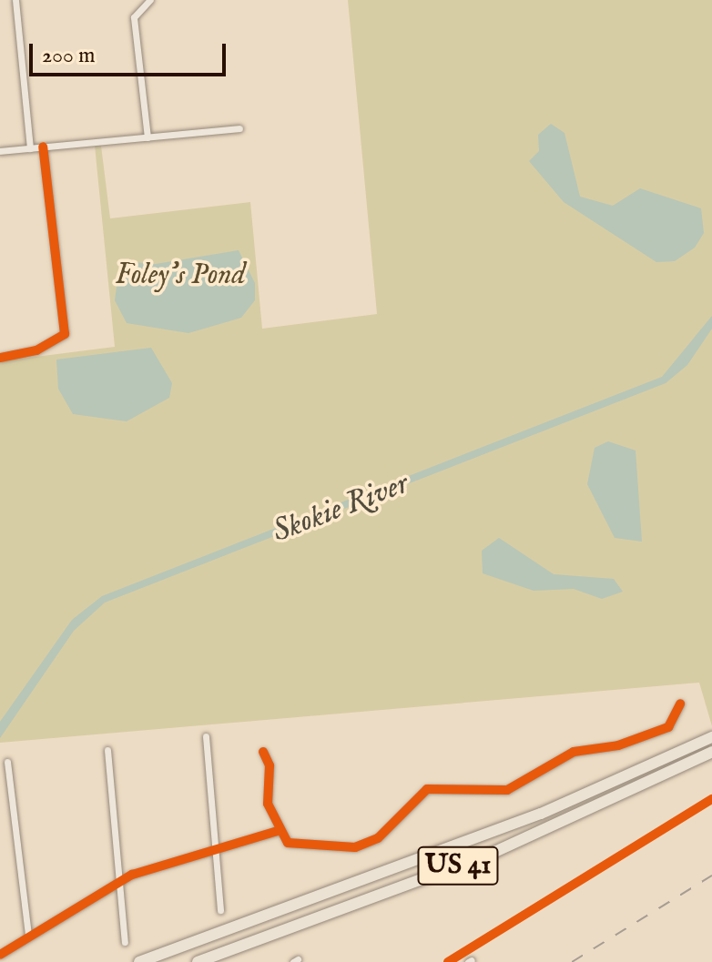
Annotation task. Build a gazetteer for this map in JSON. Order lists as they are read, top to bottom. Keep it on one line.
{"streets":{"highway":["US 41"]},"water":["Skokie River"],"parks":["Foley’s Pond"],"scale_bar":"200 m"}
